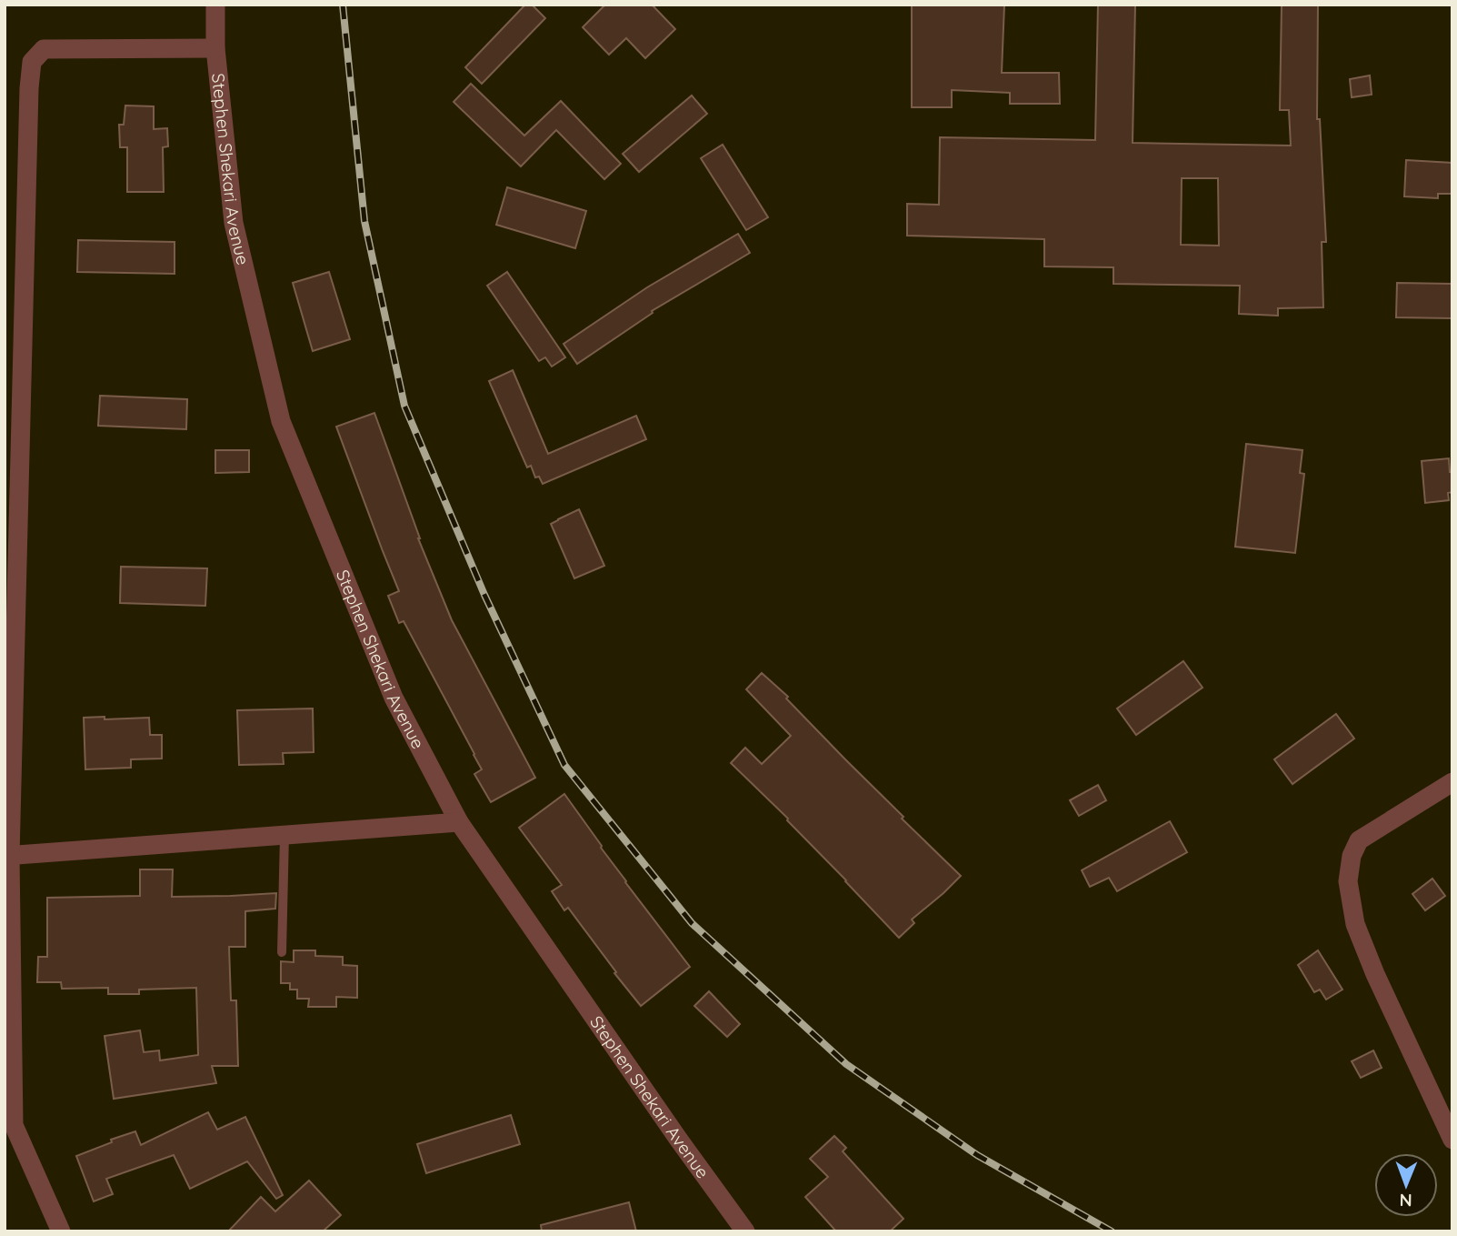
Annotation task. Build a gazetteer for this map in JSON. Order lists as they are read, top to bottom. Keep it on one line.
{"streets":{"street":["Stephen Shekari Avenue"]},"north":"bottom"}
